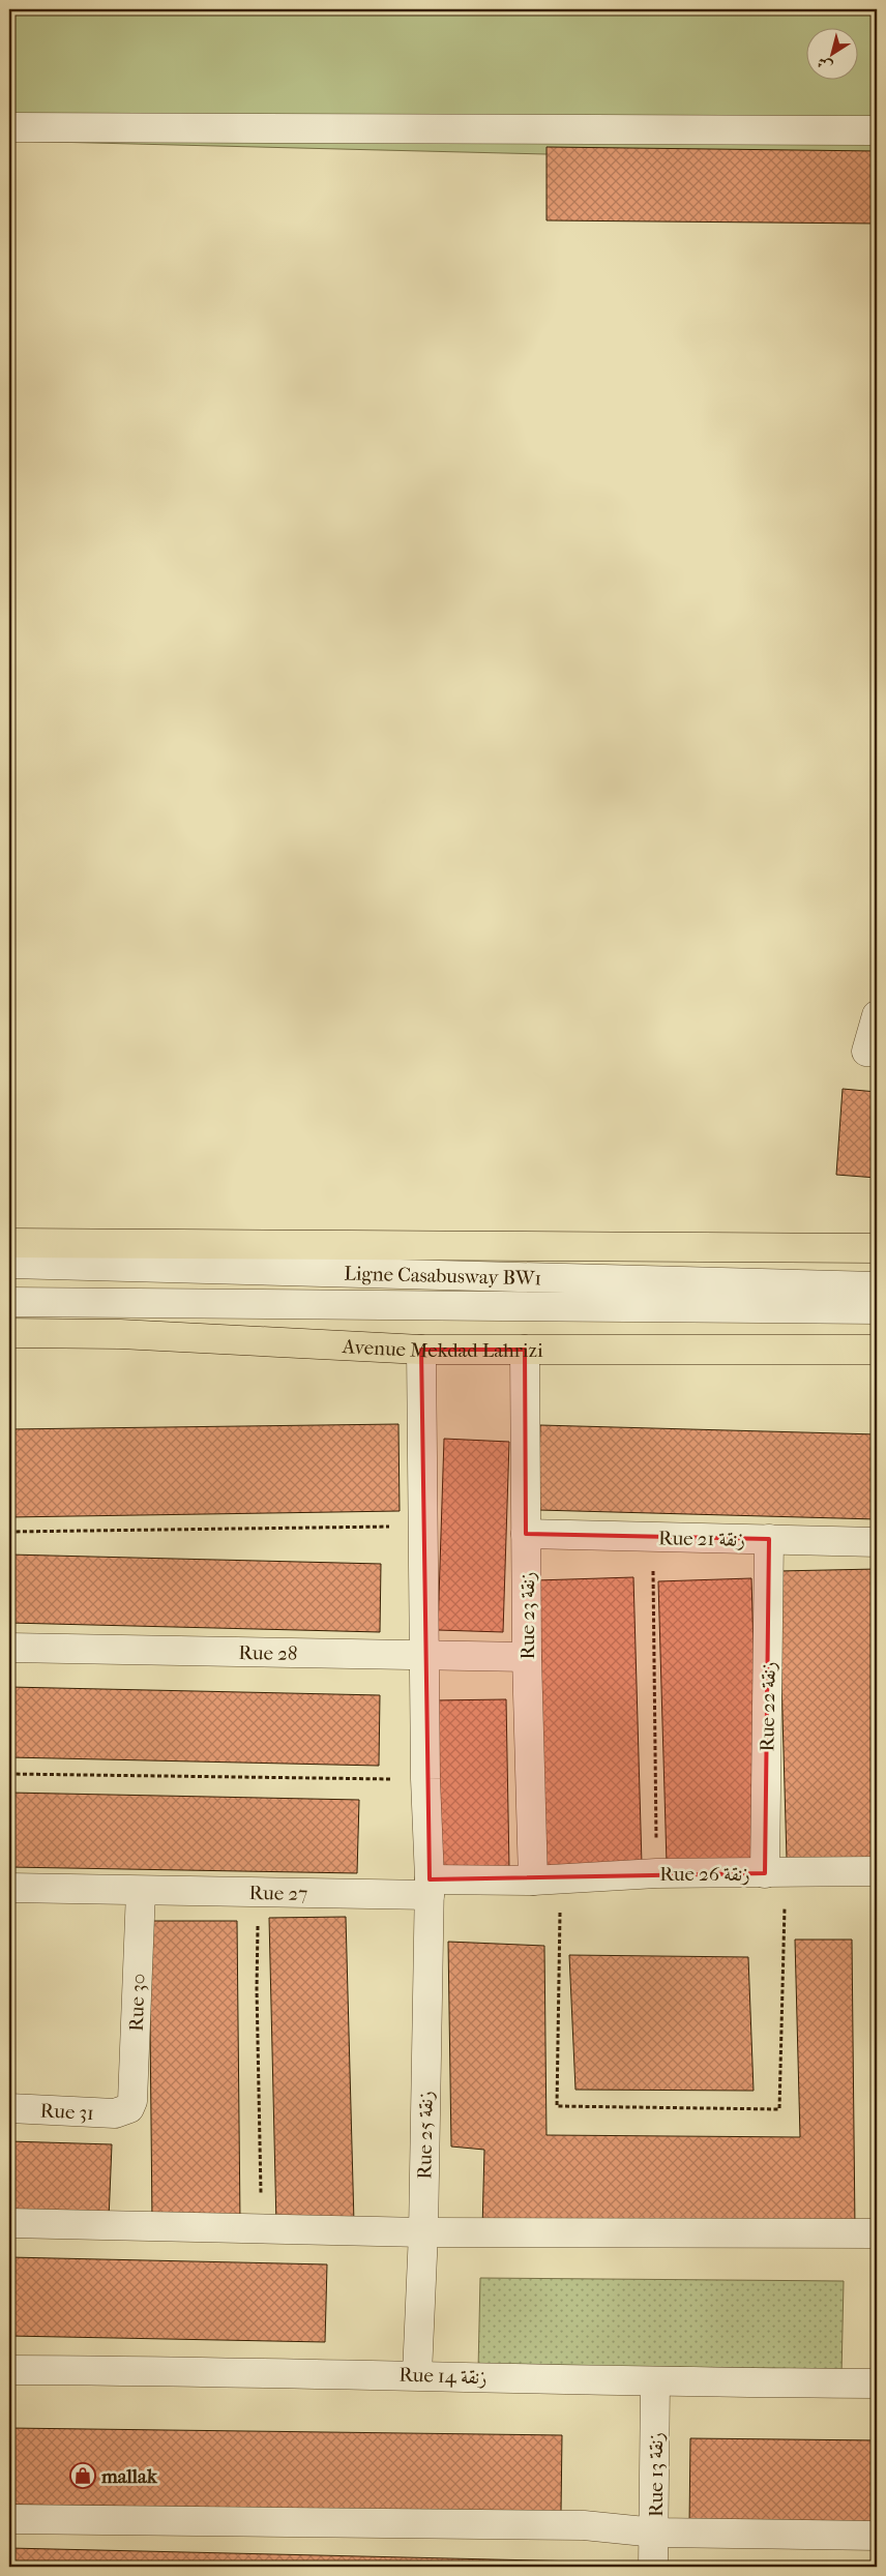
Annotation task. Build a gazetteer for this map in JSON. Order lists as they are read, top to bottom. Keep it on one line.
{"streets":{"main road":["Avenue Mekdad Lahrizi"],"street":["Ligne Casabusway BW1","Rue 21 زنقة","Rue 23 زنقة","Rue 28","Rue 22 زنقة","Rue 26 زنقة","Rue 27","Rue 30","Rue 31","Rue 25 زنقة","Rue 14 زنقة","Rue 13 زنقة"]},"crossings":[["Avenue Mekdad Lahrizi","Rue 23 زنقة"],["Avenue Mekdad Lahrizi","Rue 25 زنقة"],["Rue 21 زنقة","Rue 23 زنقة"],["Rue 21 زنقة","Rue 22 زنقة"],["Rue 23 زنقة","Rue 28"],["Rue 23 زنقة","Rue 26 زنقة"],["Rue 23 زنقة","Rue 27"],["Rue 28","Rue 25 زنقة"],["Rue 22 زنقة","Rue 26 زنقة"],["Rue 26 زنقة","Rue 27"],["Rue 27","Rue 30"],["Rue 27","Rue 25 زنقة"],["Rue 30","Rue 31"],["Rue 25 زنقة","Rue 14 زنقة"],["Rue 14 زنقة","Rue 13 زنقة"]],"places":{"shop":["mallak"]},"north":"bottom left"}
